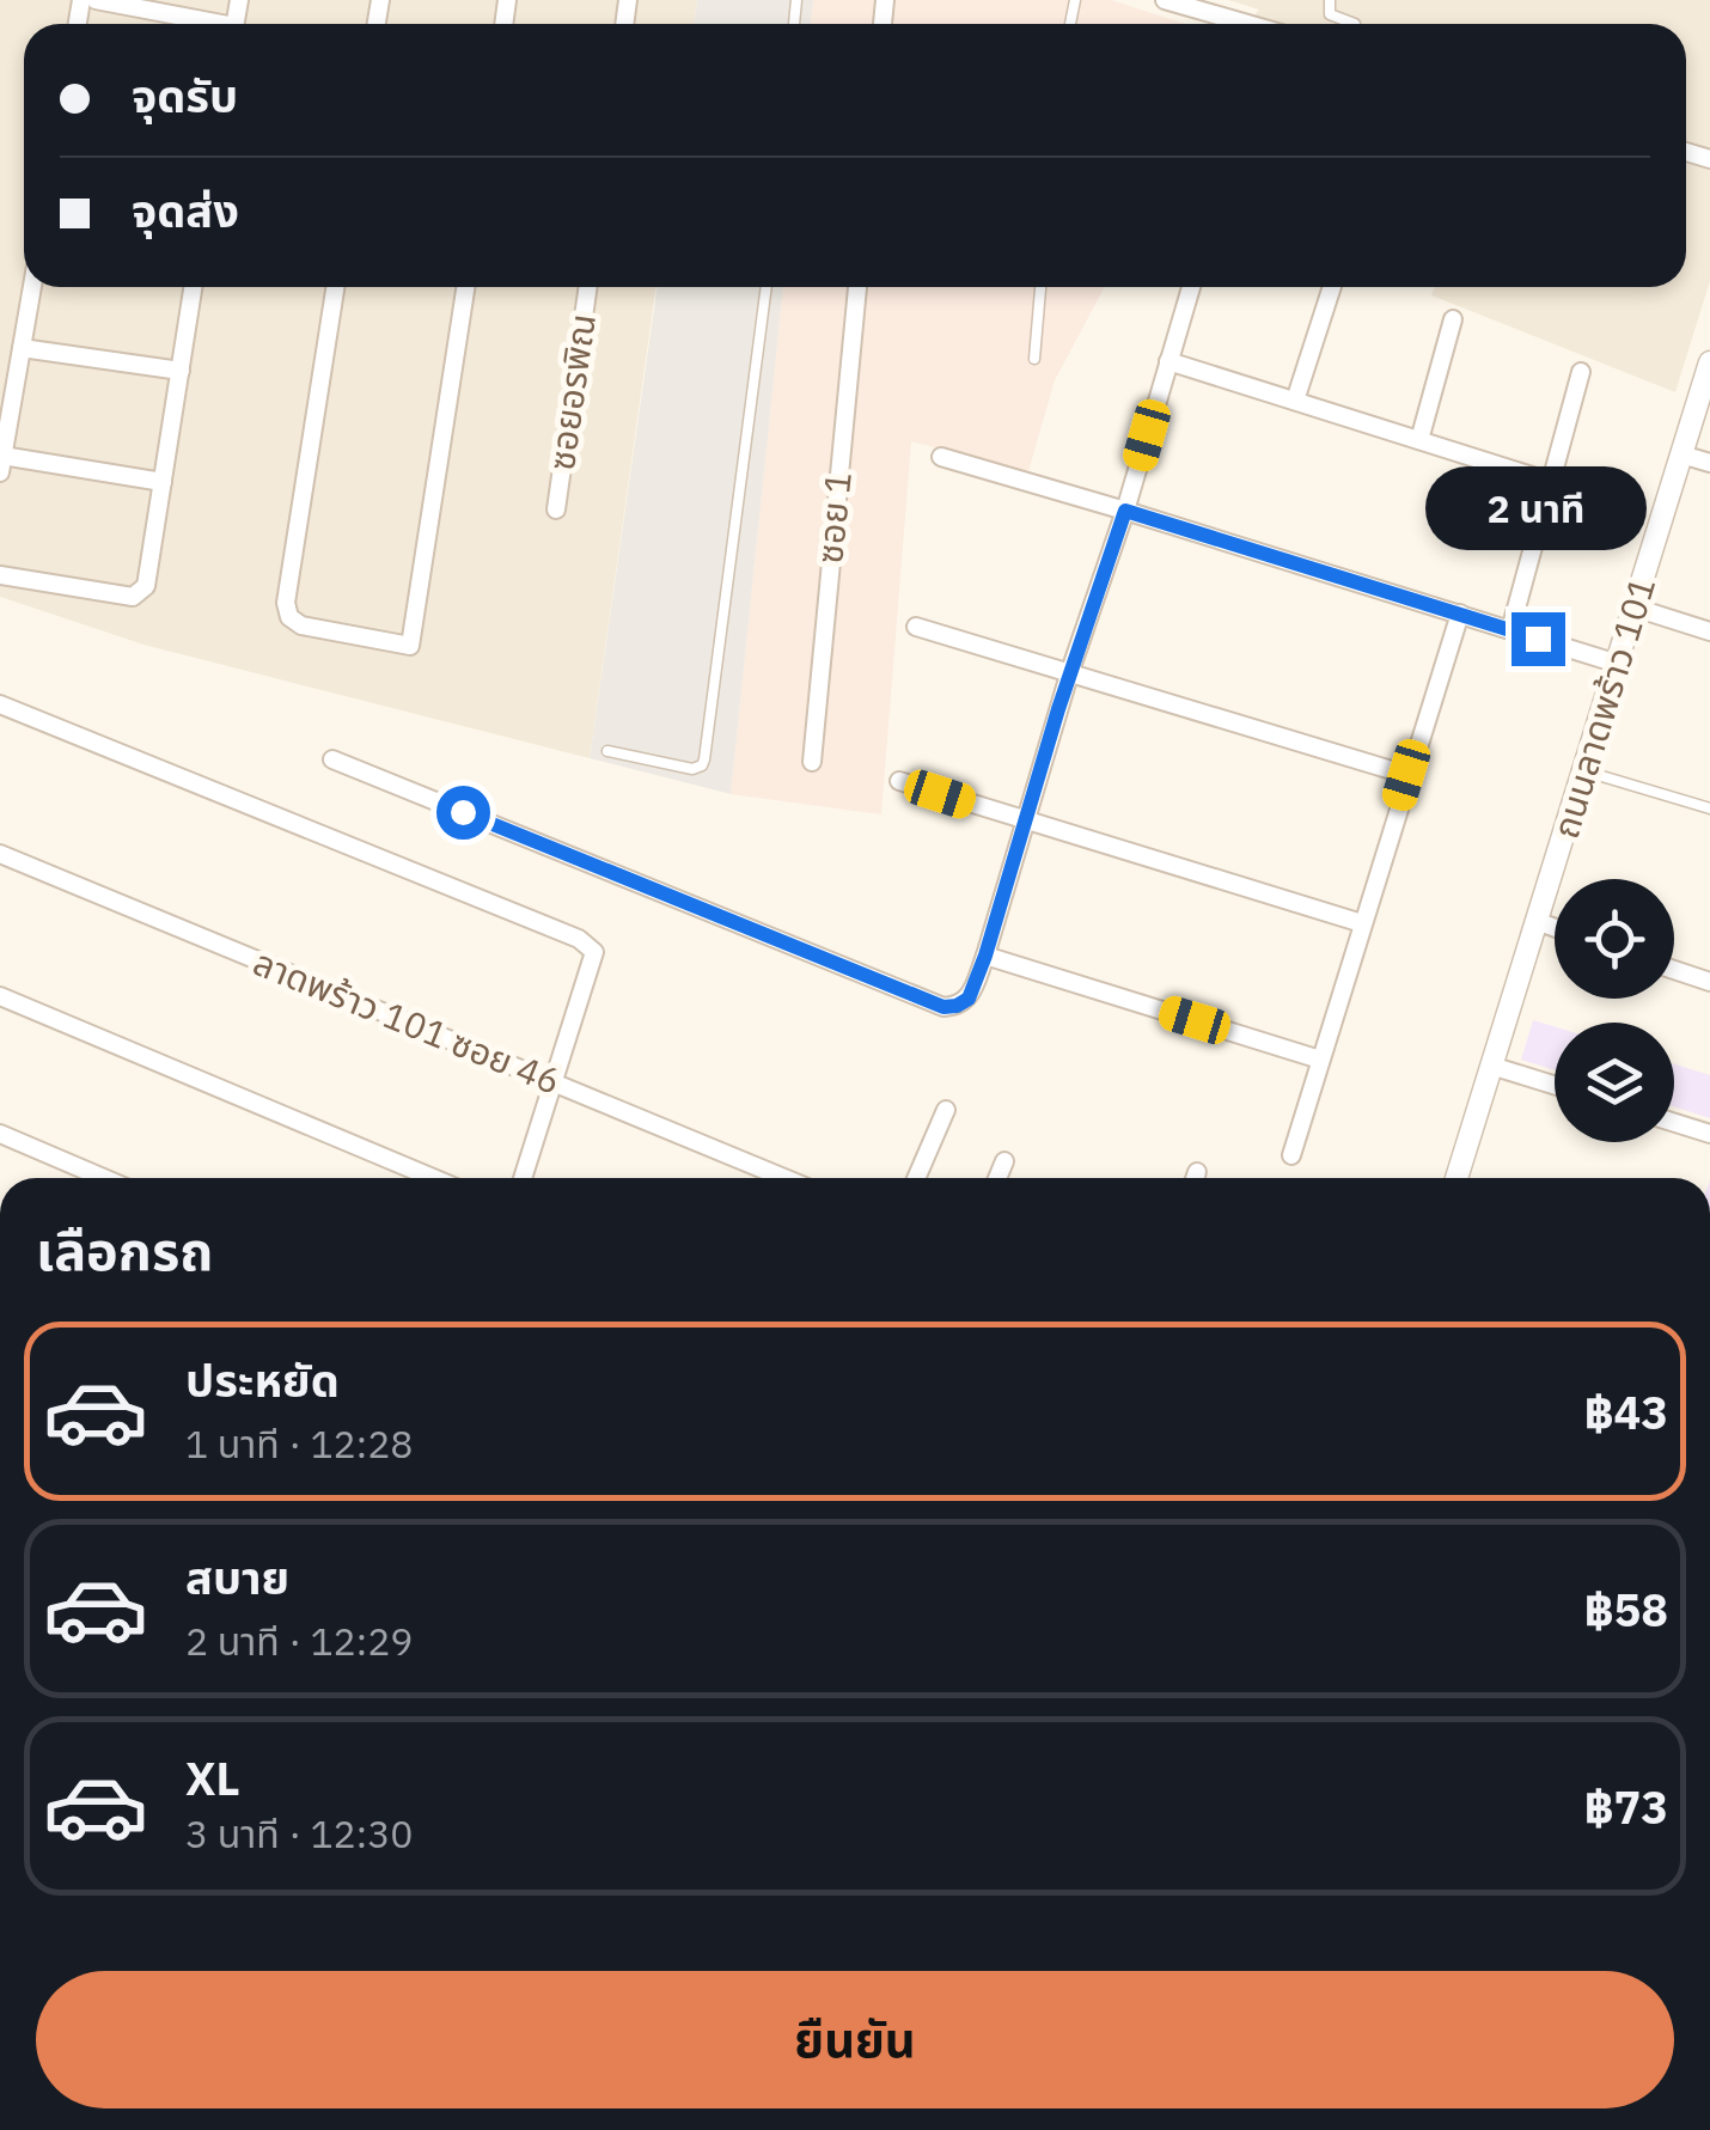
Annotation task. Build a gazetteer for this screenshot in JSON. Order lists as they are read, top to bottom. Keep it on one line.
{"streets":{"street":["ซอยอรพิณ","ซอย 1","ถนนลาดพร้าว 101","ลาดพร้าว 101 ซอย 46"]},"page":{"banner":["จุดรับ","จุดส่ง"],"bubble":"2 นาที","heading":"เลือกรถ","list":[{"name":"ประหยัด","note":"1 นาที · 12:28","value":"฿43"},{"name":"สบาย","note":"2 นาที · 12:29","value":"฿58"},{"name":"XL","note":"3 นาที · 12:30","value":"฿73"}],"buttons":"ยืนยัน"}}
